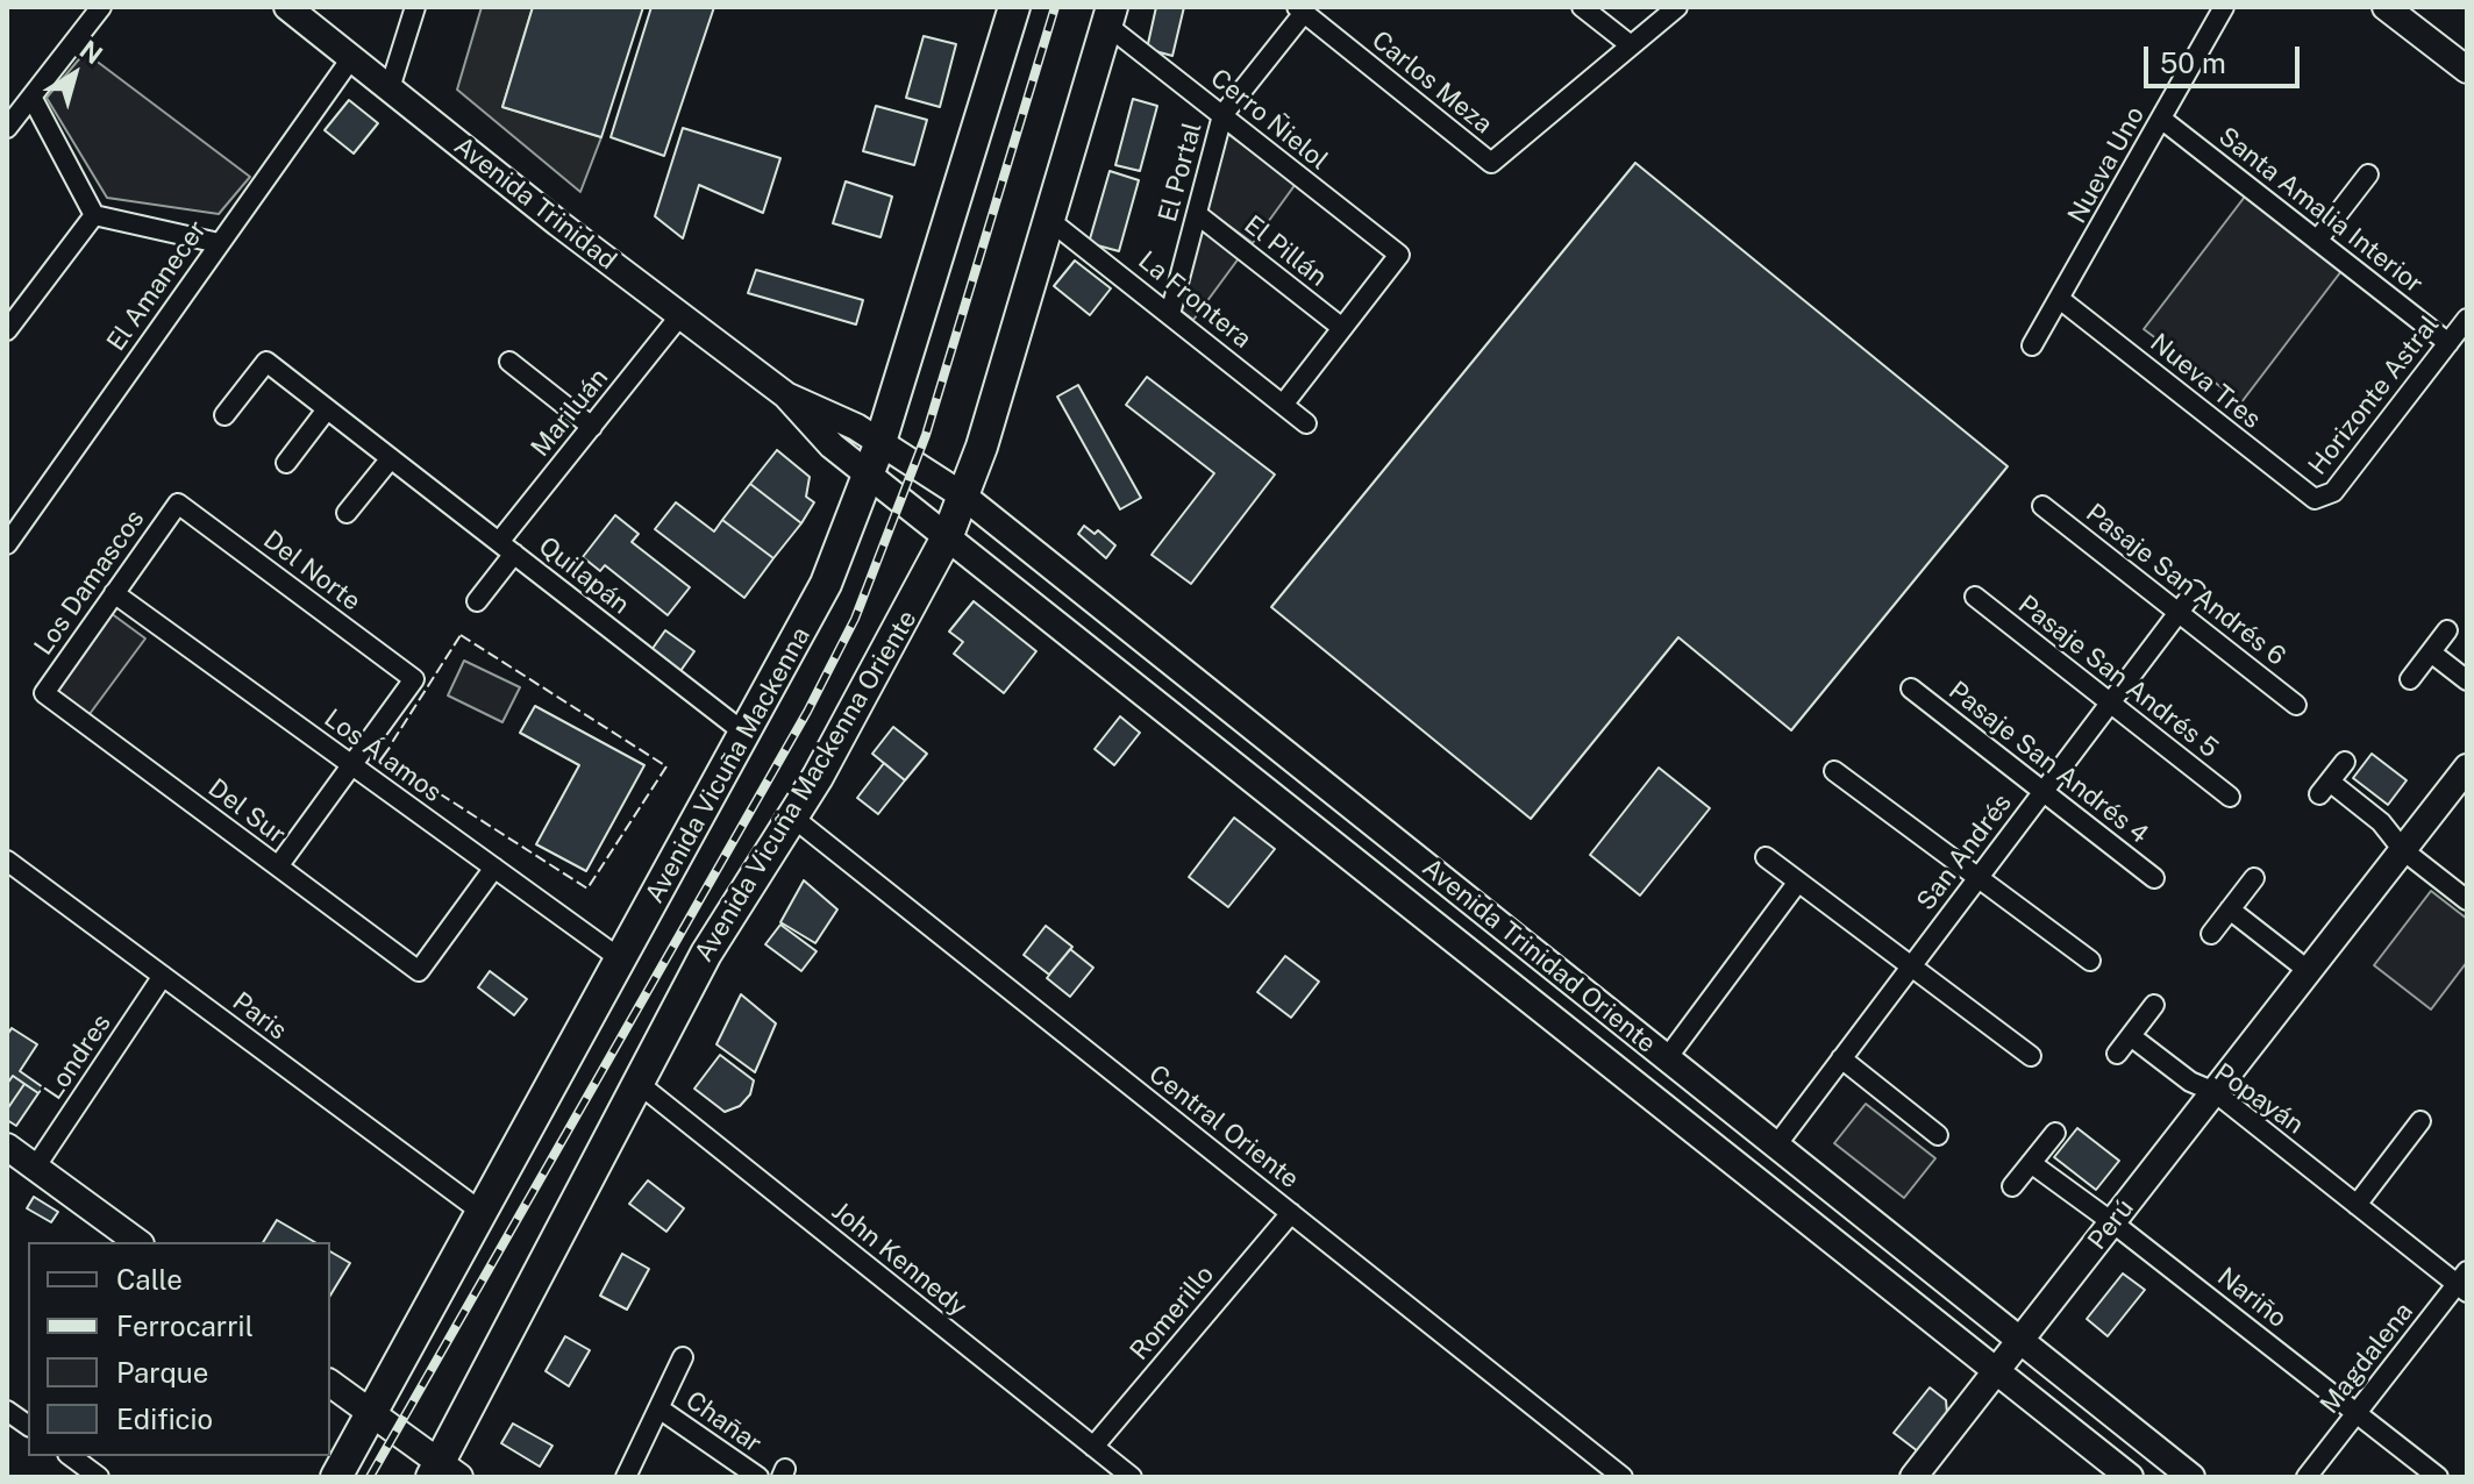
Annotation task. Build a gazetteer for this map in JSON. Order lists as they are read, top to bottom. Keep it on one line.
{"streets":{"main road":["Avenida Trinidad","Avenida Vicuña Mackenna","Avenida Vicuña Mackenna Oriente","Avenida Trinidad Oriente","Perú"],"street":["Carlos Meza","Cerro Ñielol","Nueva Uno","El Portal","Santa Amalia Interior","El Pillán","El Amanecer","La Frontera","Nueva Tres","Horizonte Astral","Mariluán","Del Norte","Quilapán","Los Damascos","Pasaje San Andrés 6","Pasaje San Andrés 5","Los Álamos","Pasaje San Andrés 4","Del Sur","San Andrés","Paris","Londres","Popayán","Central Oriente","John Kennedy","Nariño","Romerillo","Magdalena","Chañar"]},"crossings":[["Carlos Meza","El Portal"],["Cerro Ñielol","El Portal"],["Cerro Ñielol","El Pillán"],["Cerro Ñielol","Avenida Vicuña Mackenna Oriente"],["Nueva Uno","Santa Amalia Interior"],["Nueva Uno","Nueva Tres"],["El Portal","El Pillán"],["El Portal","La Frontera"],["Avenida Trinidad","El Amanecer"],["Avenida Trinidad","Mariluán"],["Avenida Trinidad","Avenida Vicuña Mackenna"],["Avenida Trinidad","Avenida Trinidad Oriente"],["Santa Amalia Interior","Horizonte Astral"],["La Frontera","Avenida Vicuña Mackenna Oriente"],["Nueva Tres","Horizonte Astral"],["Mariluán","Quilapán"],["Del Norte","Los Damascos"],["Del Norte","Los Álamos"],["Quilapán","Avenida Vicuña Mackenna"],["Los Damascos","Los Álamos"],["Los Damascos","Del Sur"],["Pasaje San Andrés 6","San Andrés"],["Pasaje San Andrés 5","San Andrés"],["Los Álamos","Avenida Vicuña Mackenna"],["Los Álamos","Del Sur"],["Pasaje San Andrés 4","San Andrés"],["Avenida Vicuña Mackenna","Avenida Trinidad Oriente"],["Avenida Vicuña Mackenna","Paris"],["Avenida Vicuña Mackenna Oriente","Avenida Trinidad Oriente"],["Avenida Vicuña Mackenna Oriente","Central Oriente"],["Avenida Vicuña Mackenna Oriente","John Kennedy"],["San Andrés","Avenida Trinidad Oriente"],["Avenida Trinidad Oriente","Perú"],["Paris","Londres"],["Popayán","Perú"],["Popayán","Magdalena"],["Central Oriente","Romerillo"],["Perú","Nariño"],["John Kennedy","Romerillo"],["Nariño","Magdalena"]],"legend":["Calle","Ferrocarril","Parque","Edificio"],"scale_bar":"50 m","north":"top right"}
